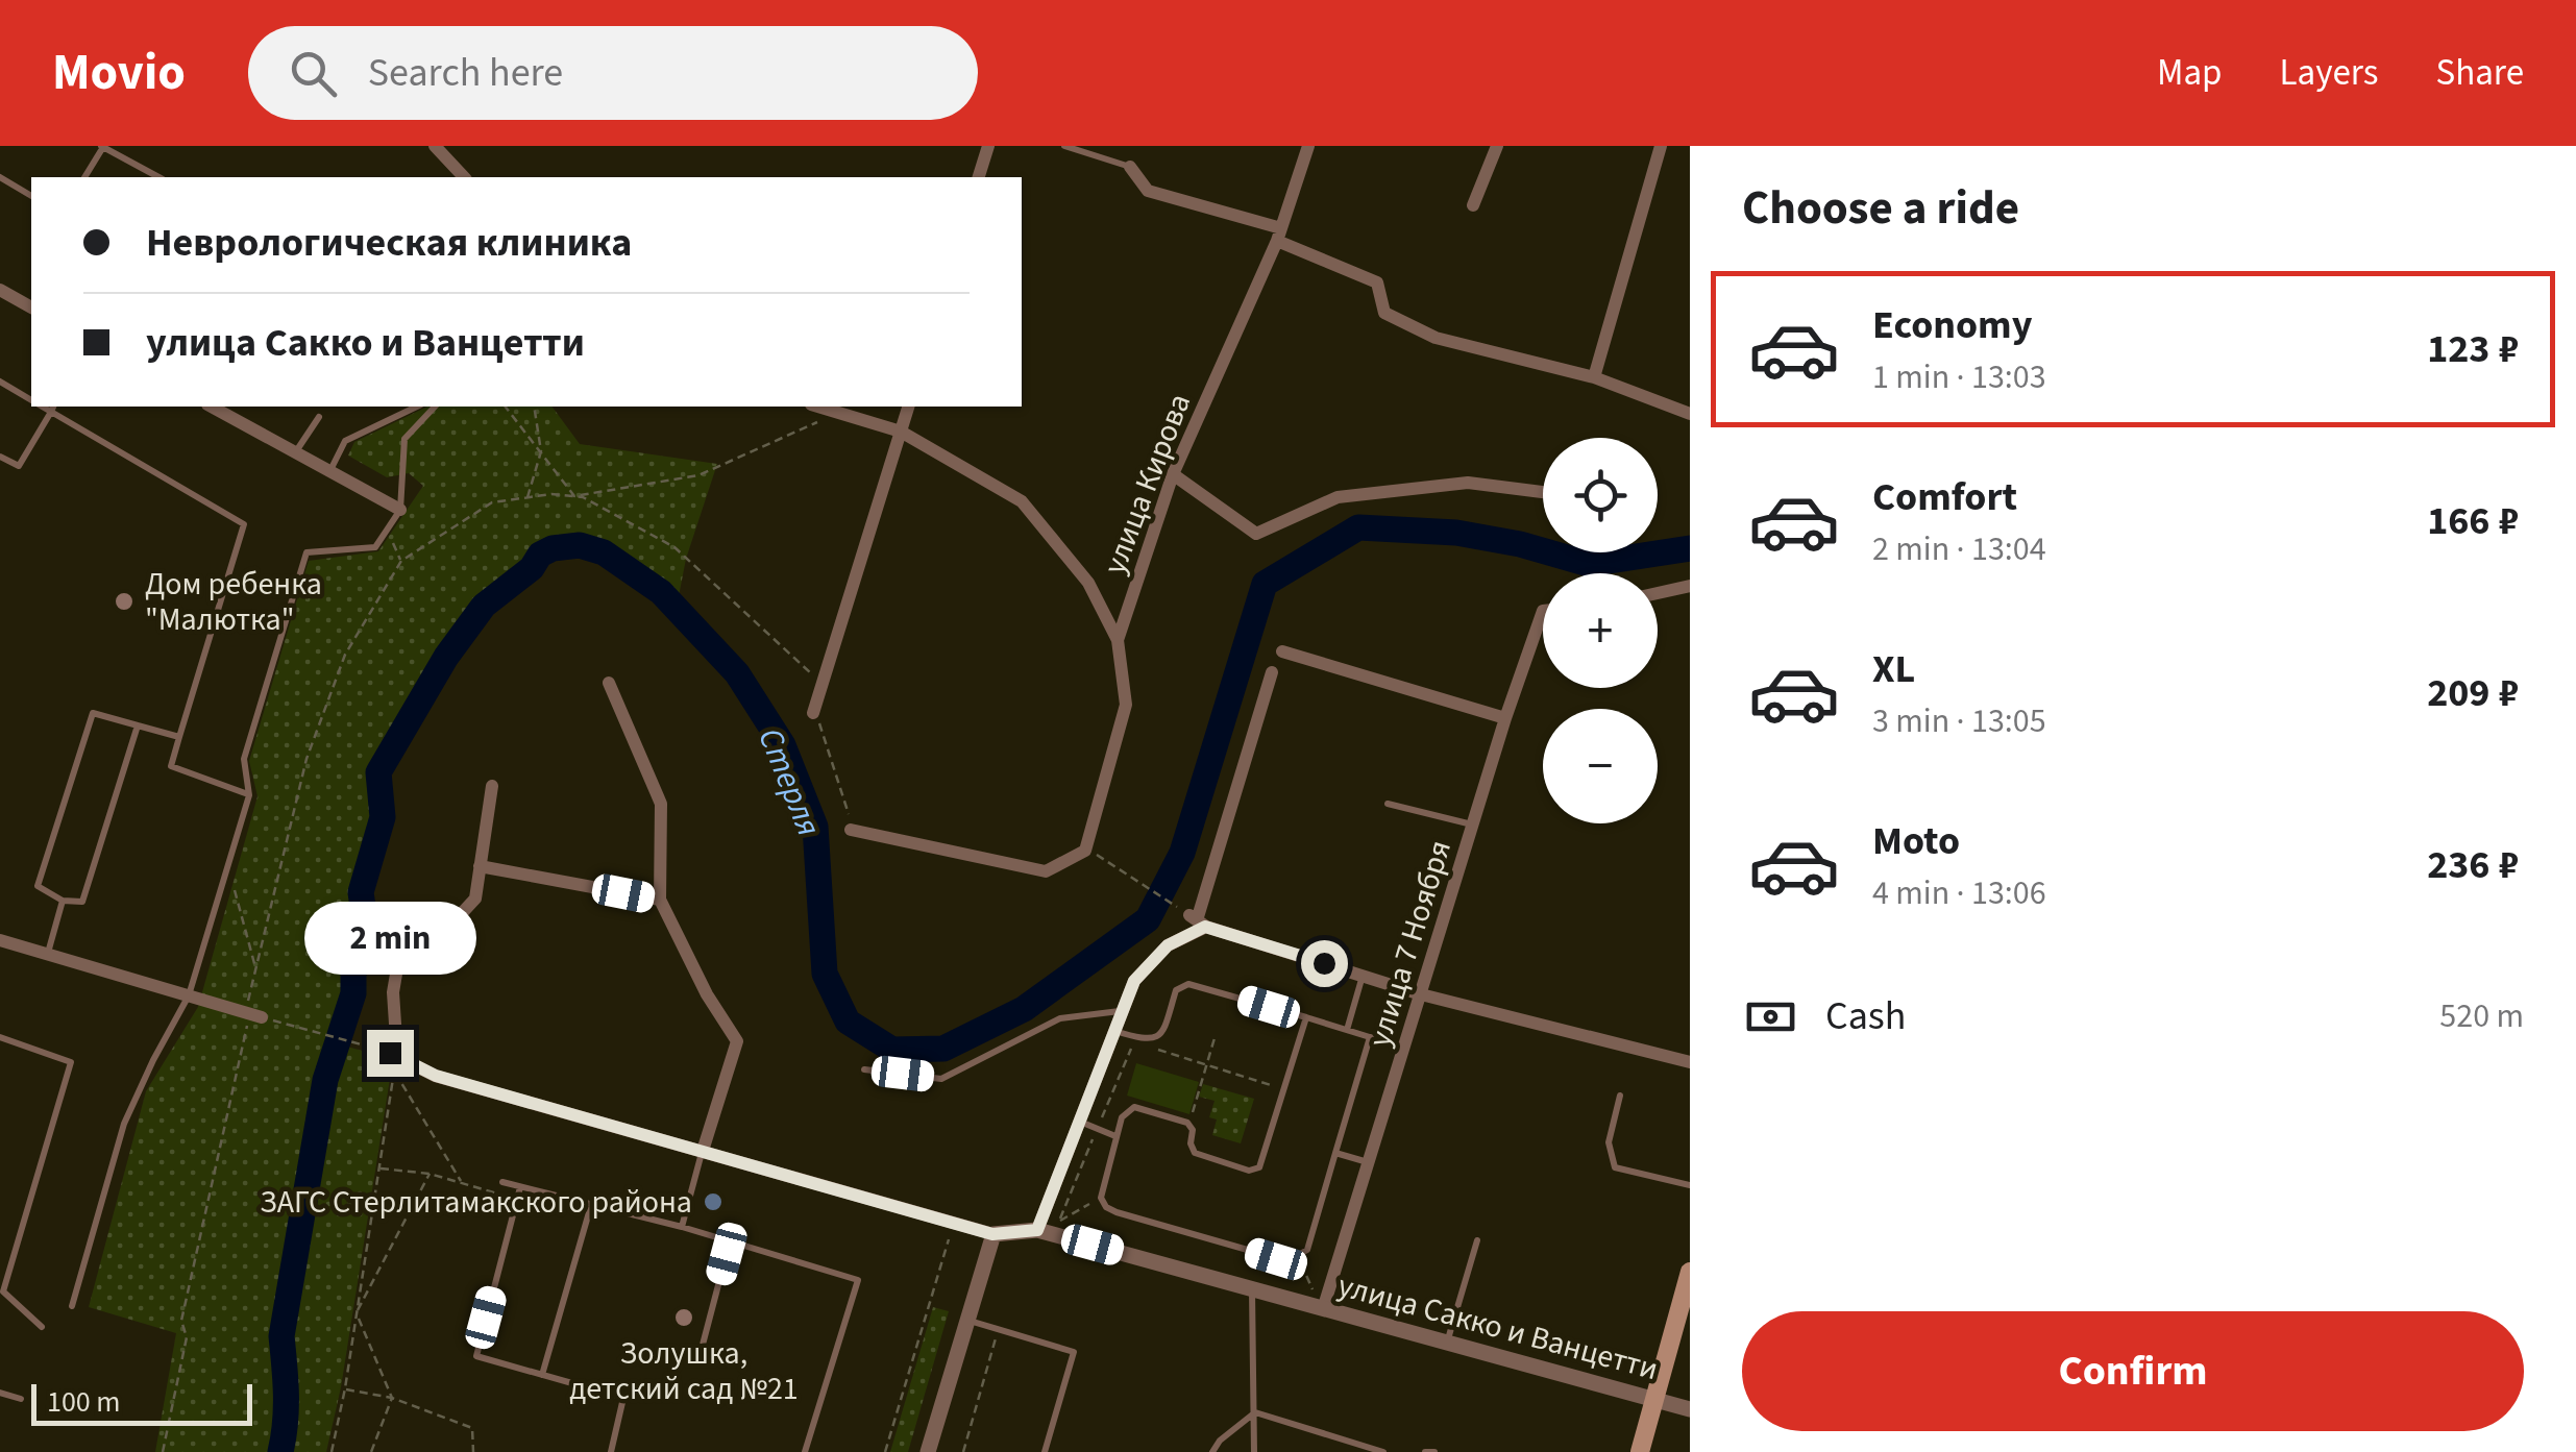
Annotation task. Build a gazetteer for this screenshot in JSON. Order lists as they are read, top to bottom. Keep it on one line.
{"streets":{"street":["улица Кирова","улица 7 Ноября","улица Сакко и Ванцетти"]},"crossings":[["улица 7 Ноября","улица Сакко и Ванцетти"]],"water":["Стерля"],"places":["Дом ребенка \"Малютка\"","ЗАГС Стерлитамакского района","Золушка, детский сад №21"],"scale_bar":"100 m","page":{"header":"Movio","search":"Search here","nav":["Map","Layers","Share"],"heading":"Choose a ride","banner":["Неврологическая клиника","улица Сакко и Ванцетти"],"list":[{"name":"Economy","note":"1 min · 13:03","value":"123 ₽"},{"name":"Comfort","note":"2 min · 13:04","value":"166 ₽"},{"name":"XL","note":"3 min · 13:05","value":"209 ₽"},{"name":"Moto","note":"4 min · 13:06","value":"236 ₽"}],"map_buttons":["+","−"],"bubble":"2 min","pay":["Cash","520 m"],"buttons":"Confirm","scale":"100 m"}}
